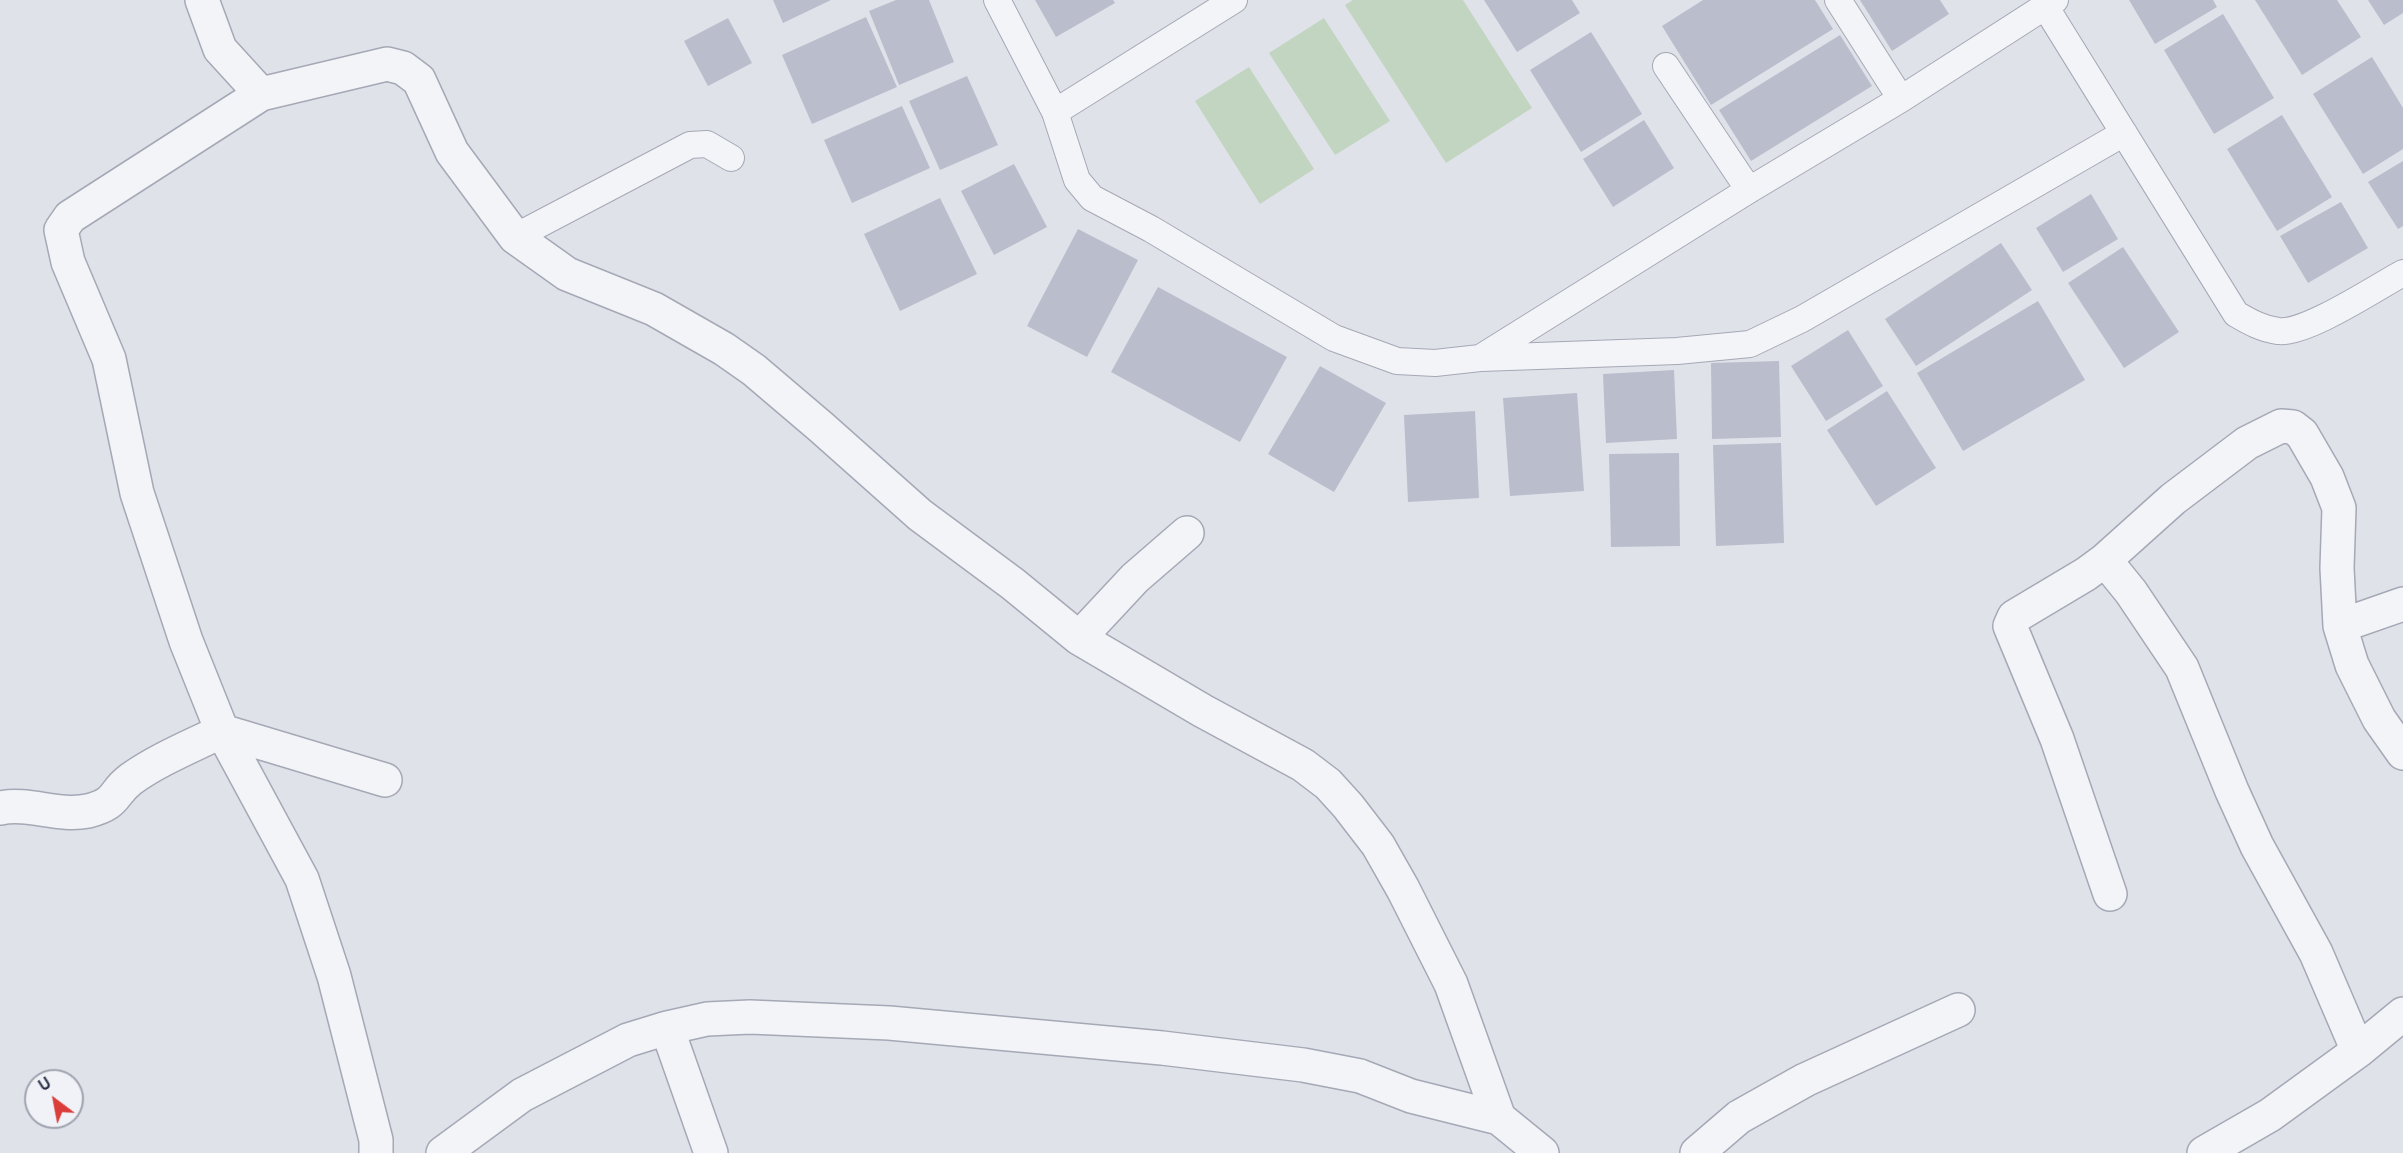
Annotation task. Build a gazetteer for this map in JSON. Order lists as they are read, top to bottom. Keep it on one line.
{"north":"top left"}
